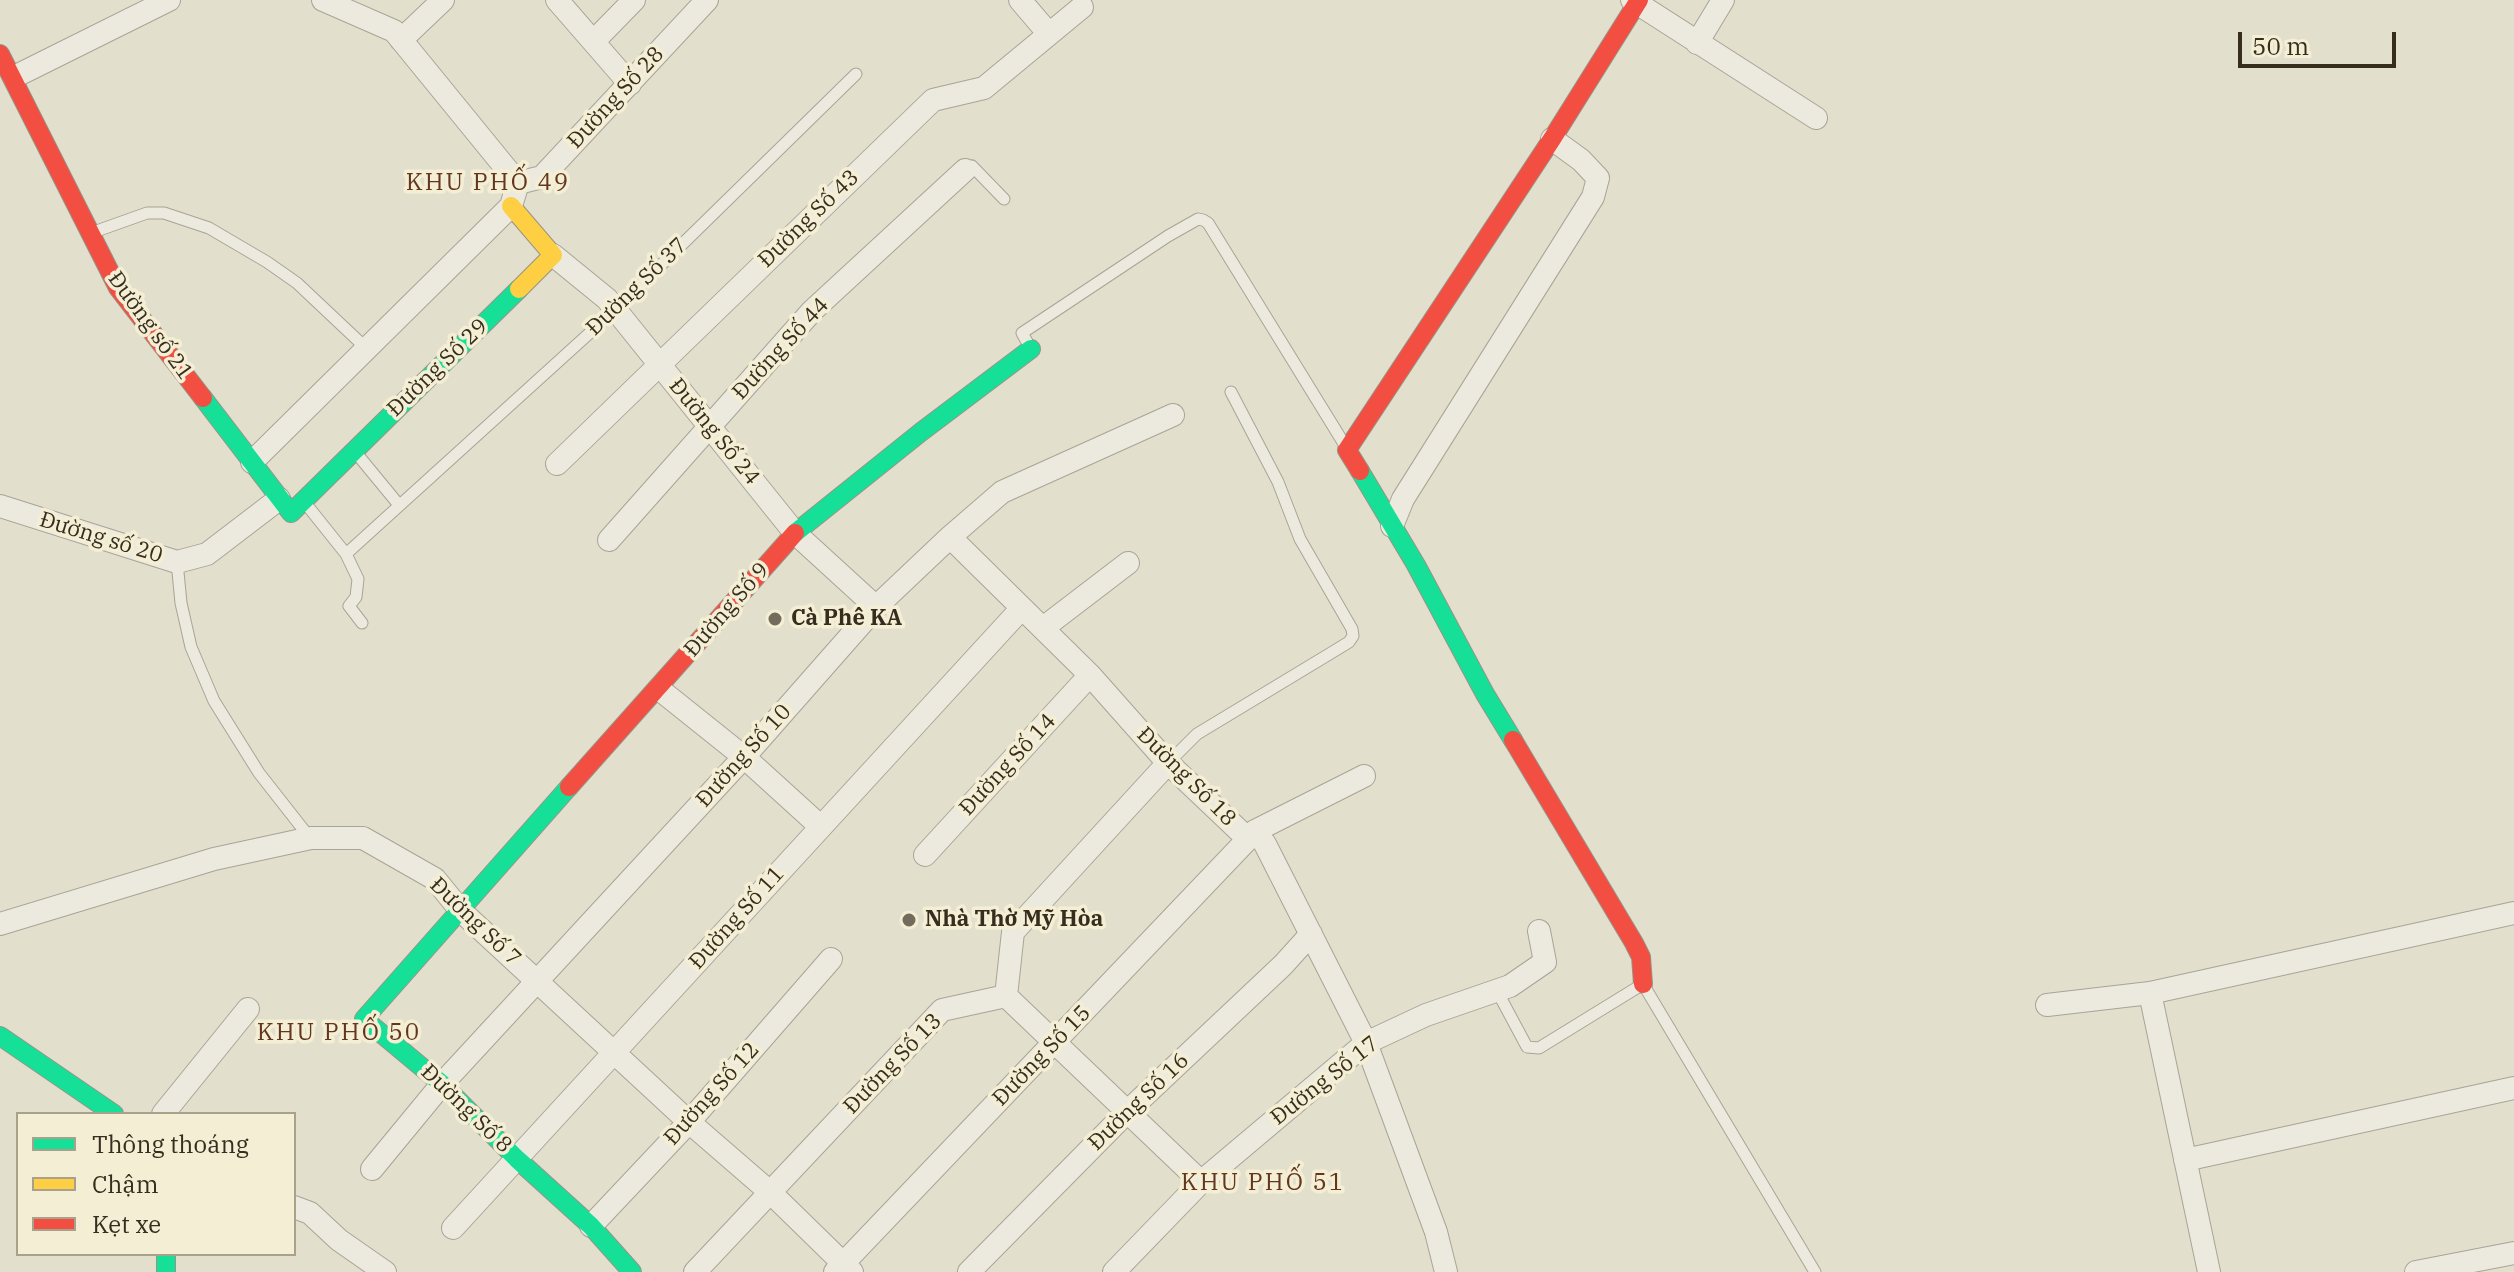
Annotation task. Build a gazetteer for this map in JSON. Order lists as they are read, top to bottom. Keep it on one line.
{"streets":{"street":["Đường Số 28","Đường Số 43","Đường số 21","Đường Số 44","Đường Số 29","Đường Số 24","Đường số 20","Đường Số 9","Đường Số 10","Đường Số 14","Đường Số 18","Đường Số 11","Đường Số 7","Đường Số 15","Đường Số 13","Đường Số 17","Đường Số 12","Đường Số 16","Đường Số 8"],"lane":["Đường Số 37"]},"crossings":[["Đường Số 43","Đường Số 24"],["Đường Số 37","Đường Số 24"],["Đường số 21","Đường số 20"],["Đường Số 44","Đường Số 24"],["Đường Số 29","Đường Số 24"],["Đường Số 24","Đường Số 9"],["Đường Số 24","Đường Số 10"],["Đường Số 9","Đường Số 7"],["Đường Số 9","Đường Số 8"],["Đường Số 10","Đường Số 18"],["Đường Số 10","Đường Số 7"],["Đường Số 10","Đường Số 8"],["Đường Số 14","Đường Số 18"],["Đường Số 18","Đường Số 11"],["Đường Số 18","Đường Số 15"],["Đường Số 18","Đường Số 17"],["Đường Số 18","Đường Số 16"],["Đường Số 11","Đường Số 7"],["Đường Số 11","Đường Số 8"],["Đường Số 7","Đường Số 15"],["Đường Số 7","Đường Số 13"],["Đường Số 7","Đường Số 12"],["Đường Số 7","Đường Số 8"],["Đường Số 12","Đường Số 8"]],"districts":["KHU PHỐ 49","KHU PHỐ 50","KHU PHỐ 51"],"places":["Cà Phê KA","Nhà Thờ Mỹ Hòa"],"legend":["Thông thoáng","Chậm","Kẹt xe"],"scale_bar":"50 m"}
